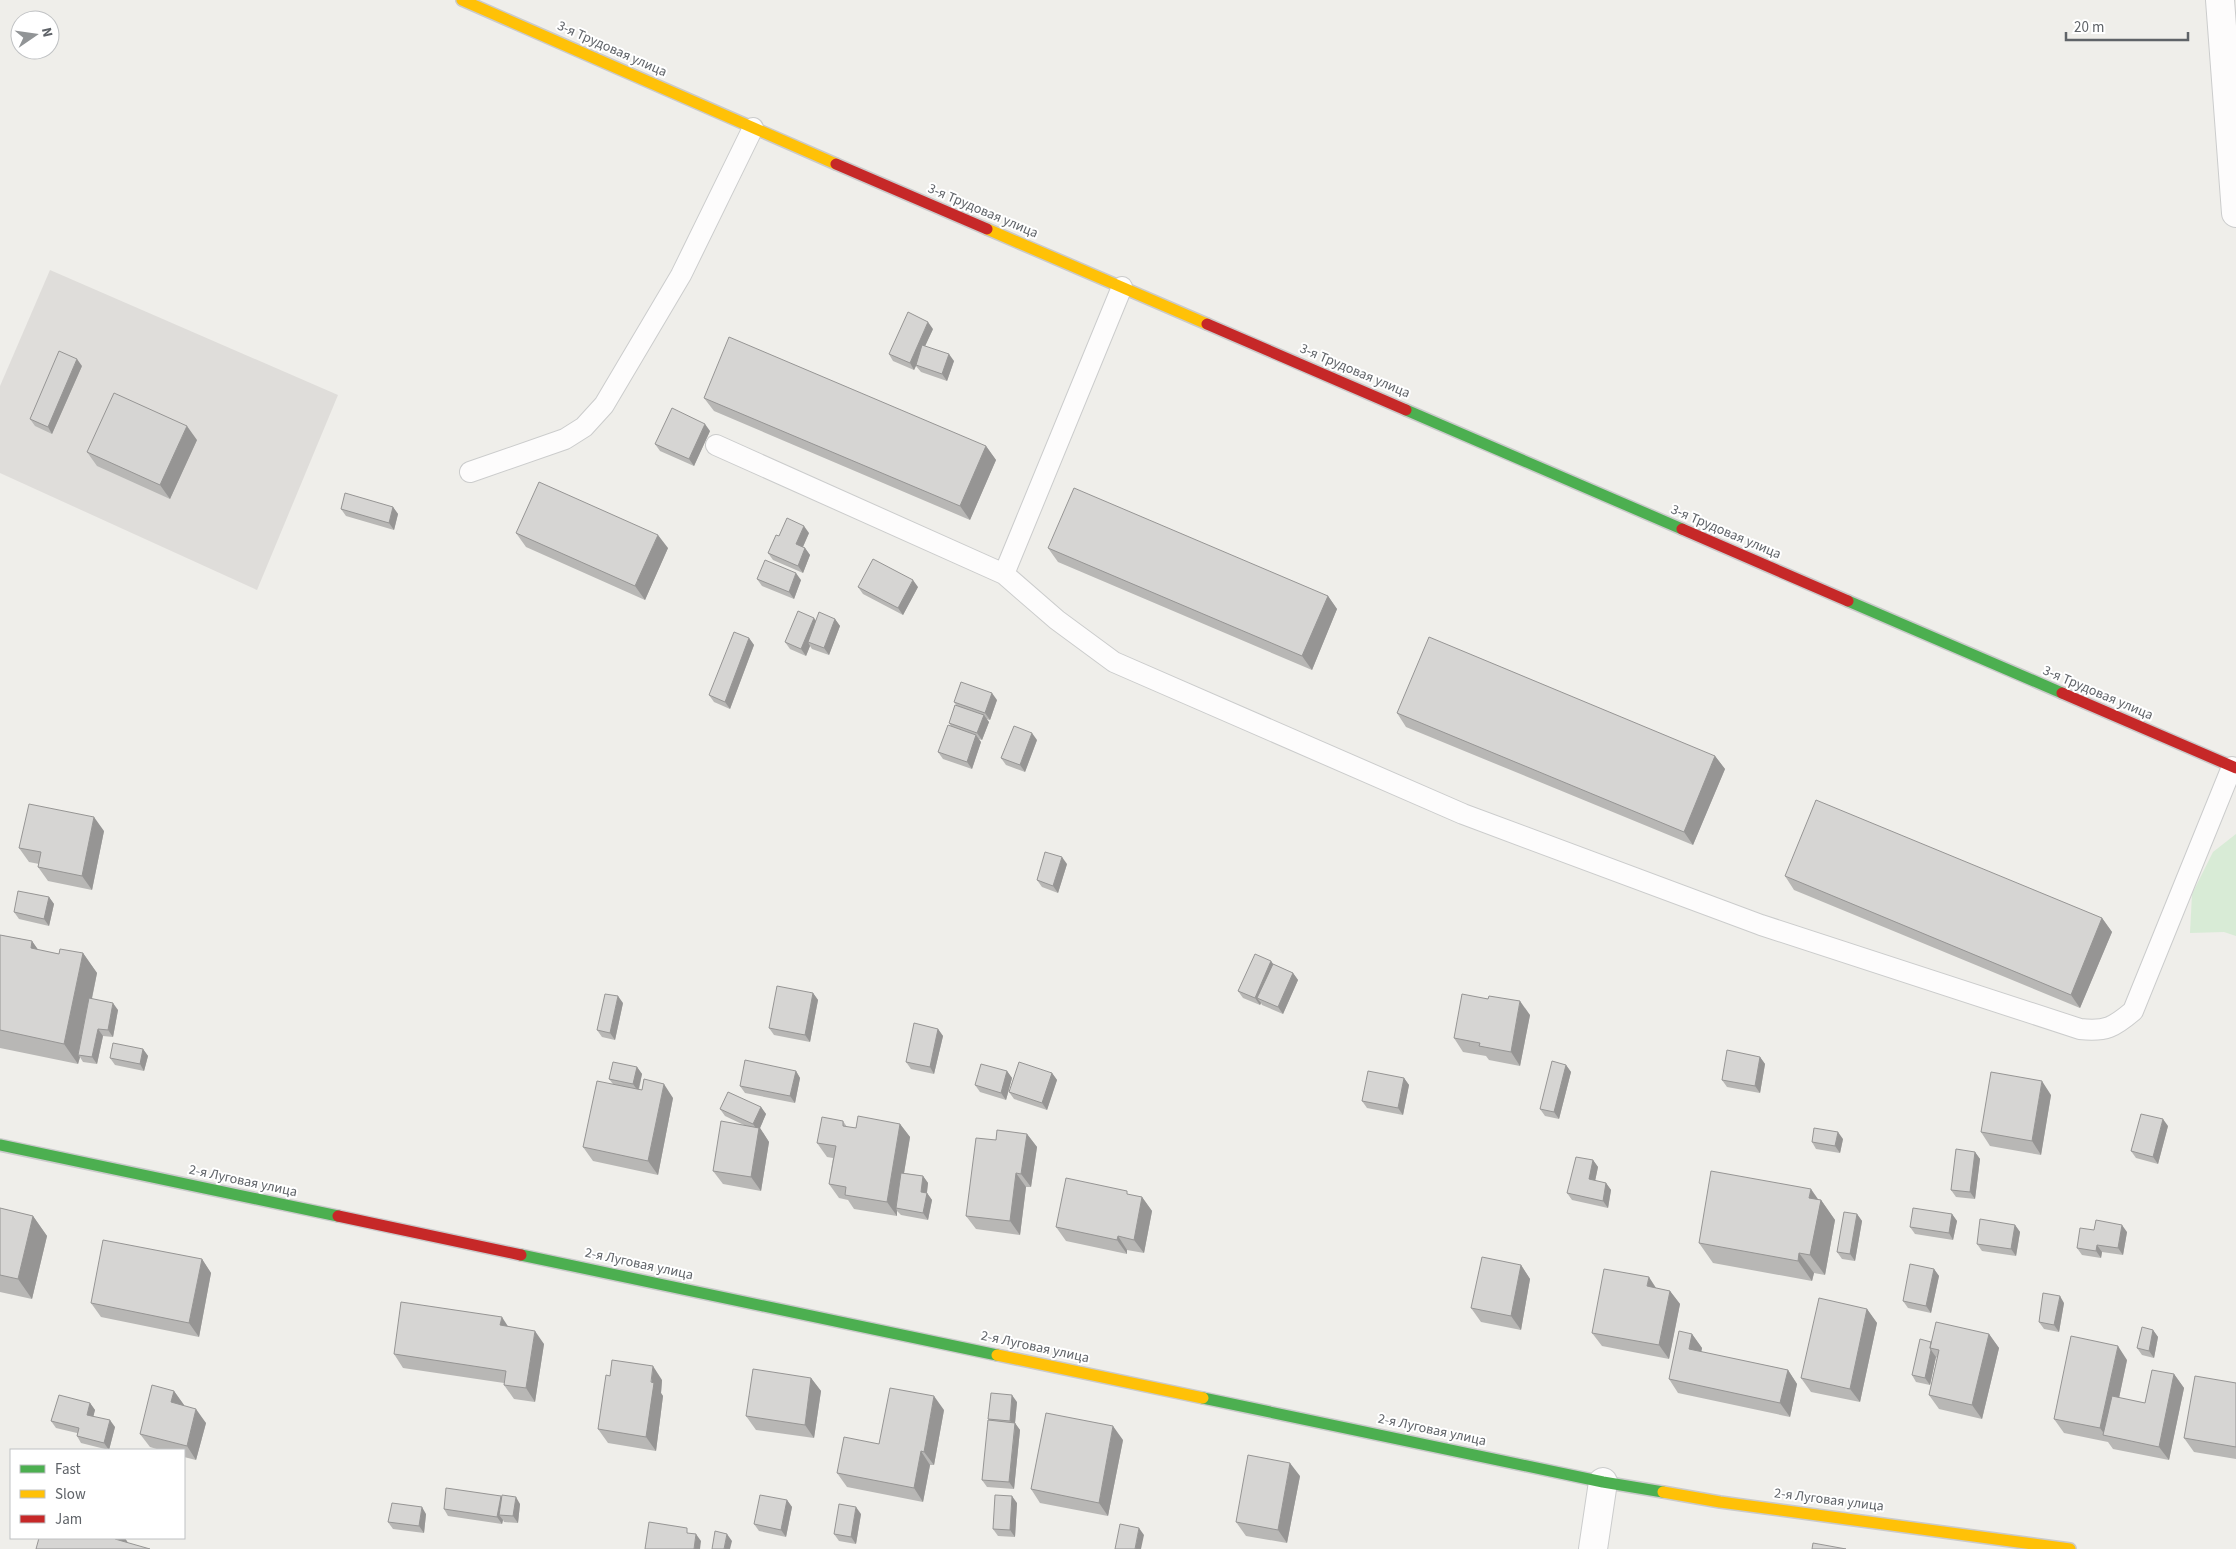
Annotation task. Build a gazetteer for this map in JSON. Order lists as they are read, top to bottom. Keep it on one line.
{"streets":{"street":["3-я Трудовая улица","2-я Луговая улица"]},"legend":["Fast","Slow","Jam"],"scale_bar":"20 m","north":"right"}
